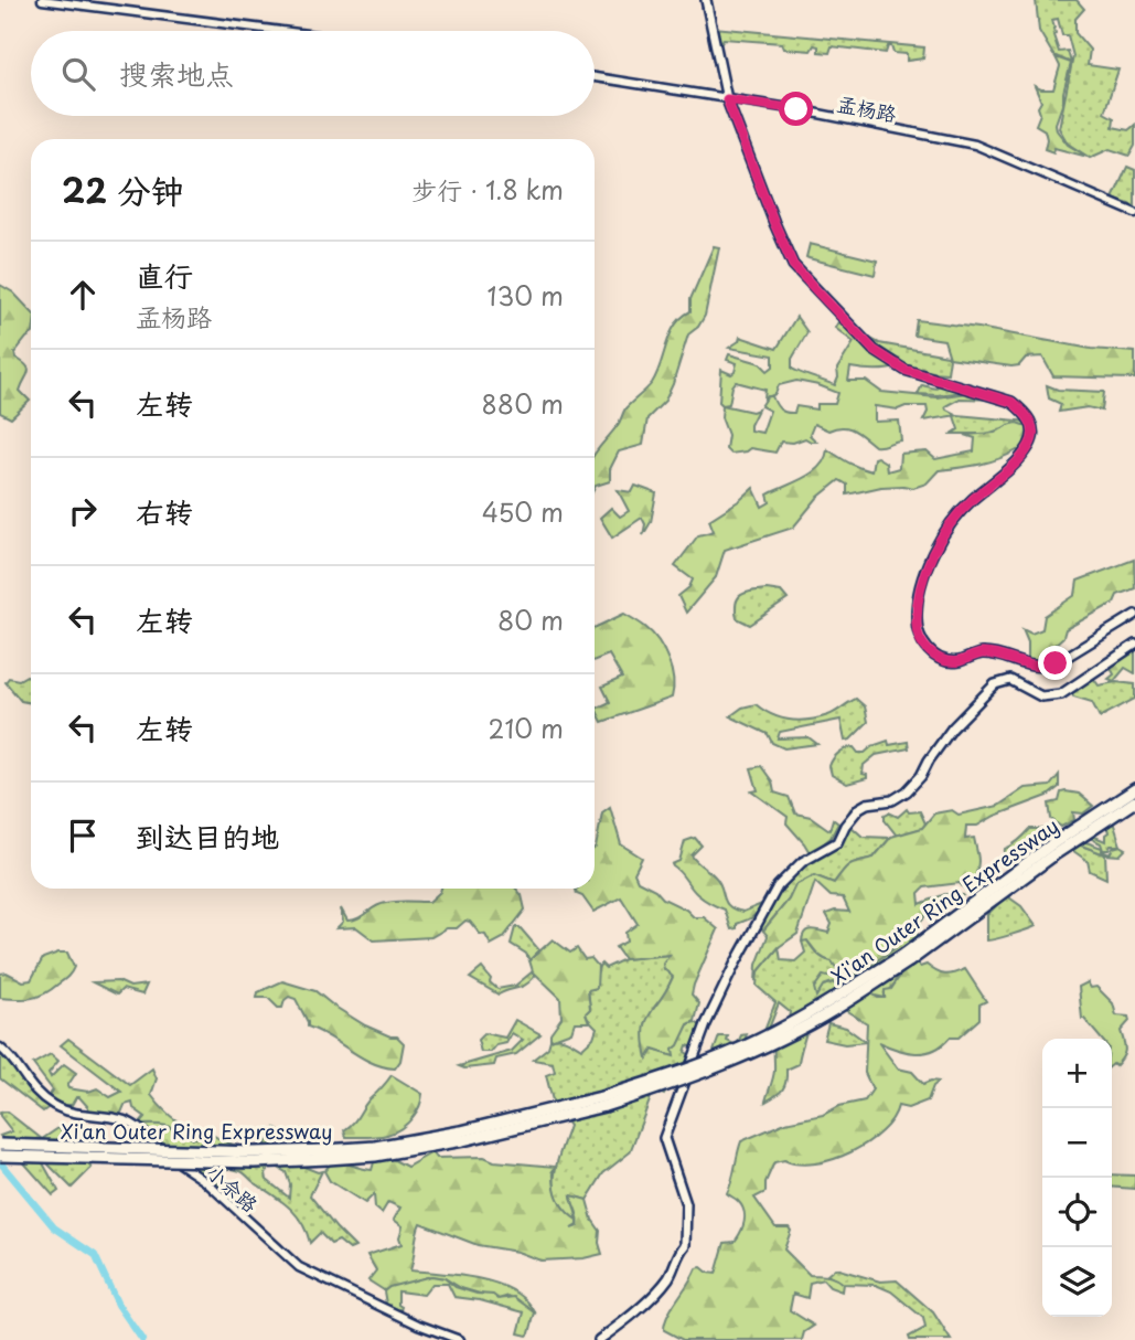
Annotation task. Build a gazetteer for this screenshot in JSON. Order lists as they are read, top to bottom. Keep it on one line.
{"streets":{"highway":["Xi'an Outer Ring Expressway"],"street":["孟杨路","小佘路"]},"page":{"search":"搜索地点","heading":["22 分钟","步行 · 1.8 km"],"list":[["直行","孟杨路","130 m"],["左转","880 m"],["右转","450 m"],["左转","80 m"],["左转","210 m"],"到达目的地"],"map_buttons":["+","−"]}}
